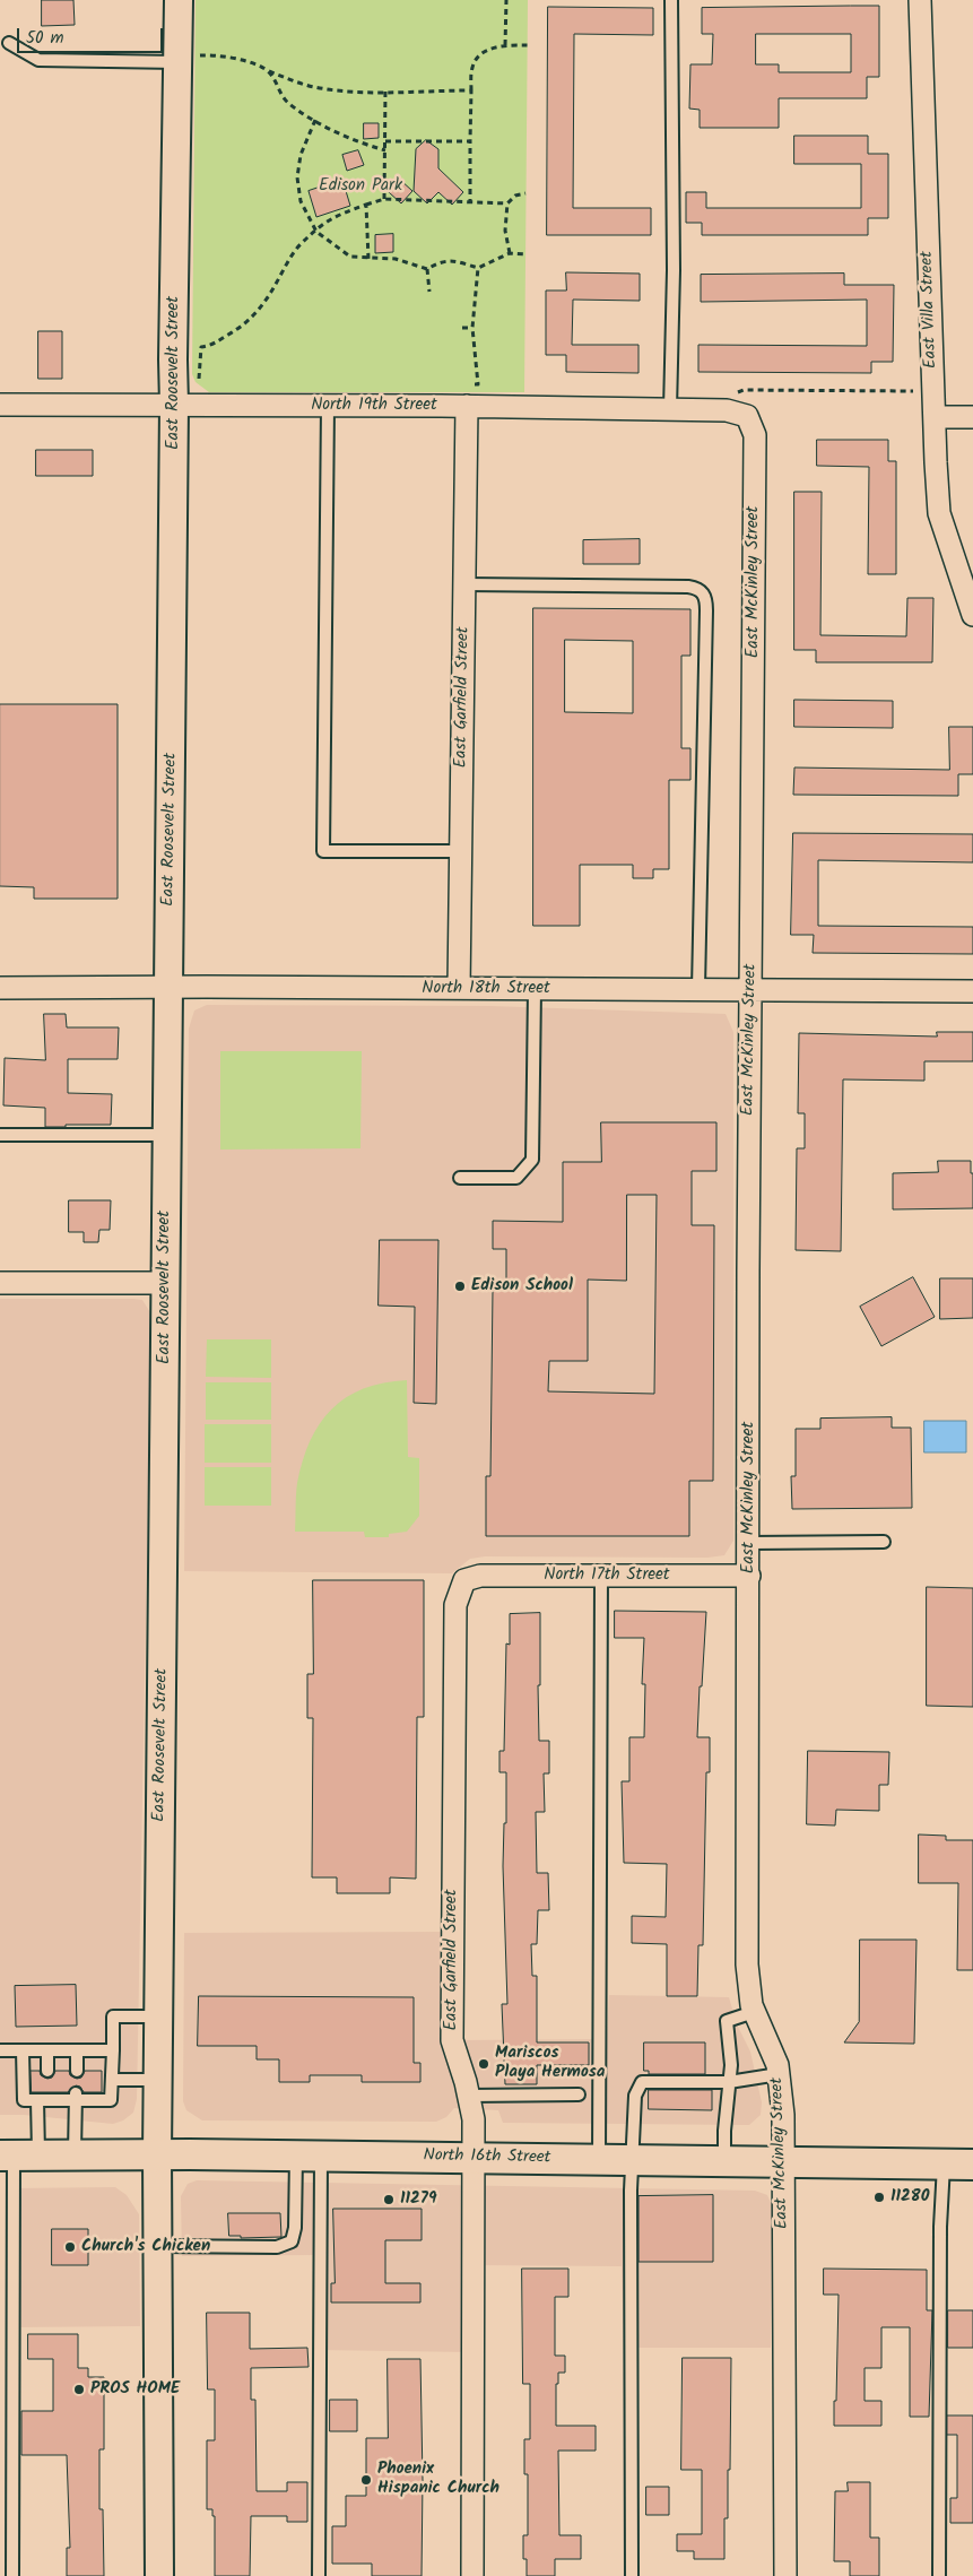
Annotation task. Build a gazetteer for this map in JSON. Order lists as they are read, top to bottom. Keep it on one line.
{"streets":{"main road":["North 16th Street"],"street":["East Villa Street","East Roosevelt Street","North 19th Street","East McKinley Street","East Garfield Street","North 18th Street","North 17th Street"]},"crossings":[["East Roosevelt Street","North 19th Street"],["East Roosevelt Street","North 18th Street"],["East Roosevelt Street","North 16th Street"],["North 19th Street","East McKinley Street"],["North 19th Street","East Garfield Street"],["East McKinley Street","North 18th Street"],["East McKinley Street","North 17th Street"],["East McKinley Street","North 16th Street"],["East Garfield Street","North 18th Street"],["East Garfield Street","North 17th Street"],["East Garfield Street","North 16th Street"]],"parks":["Edison Park"],"places":["Edison School","Mariscos Playa Hermosa","11280","11279","Church's Chicken","PROS HOME","Phoenix Hispanic Church"],"scale_bar":"50 m"}
